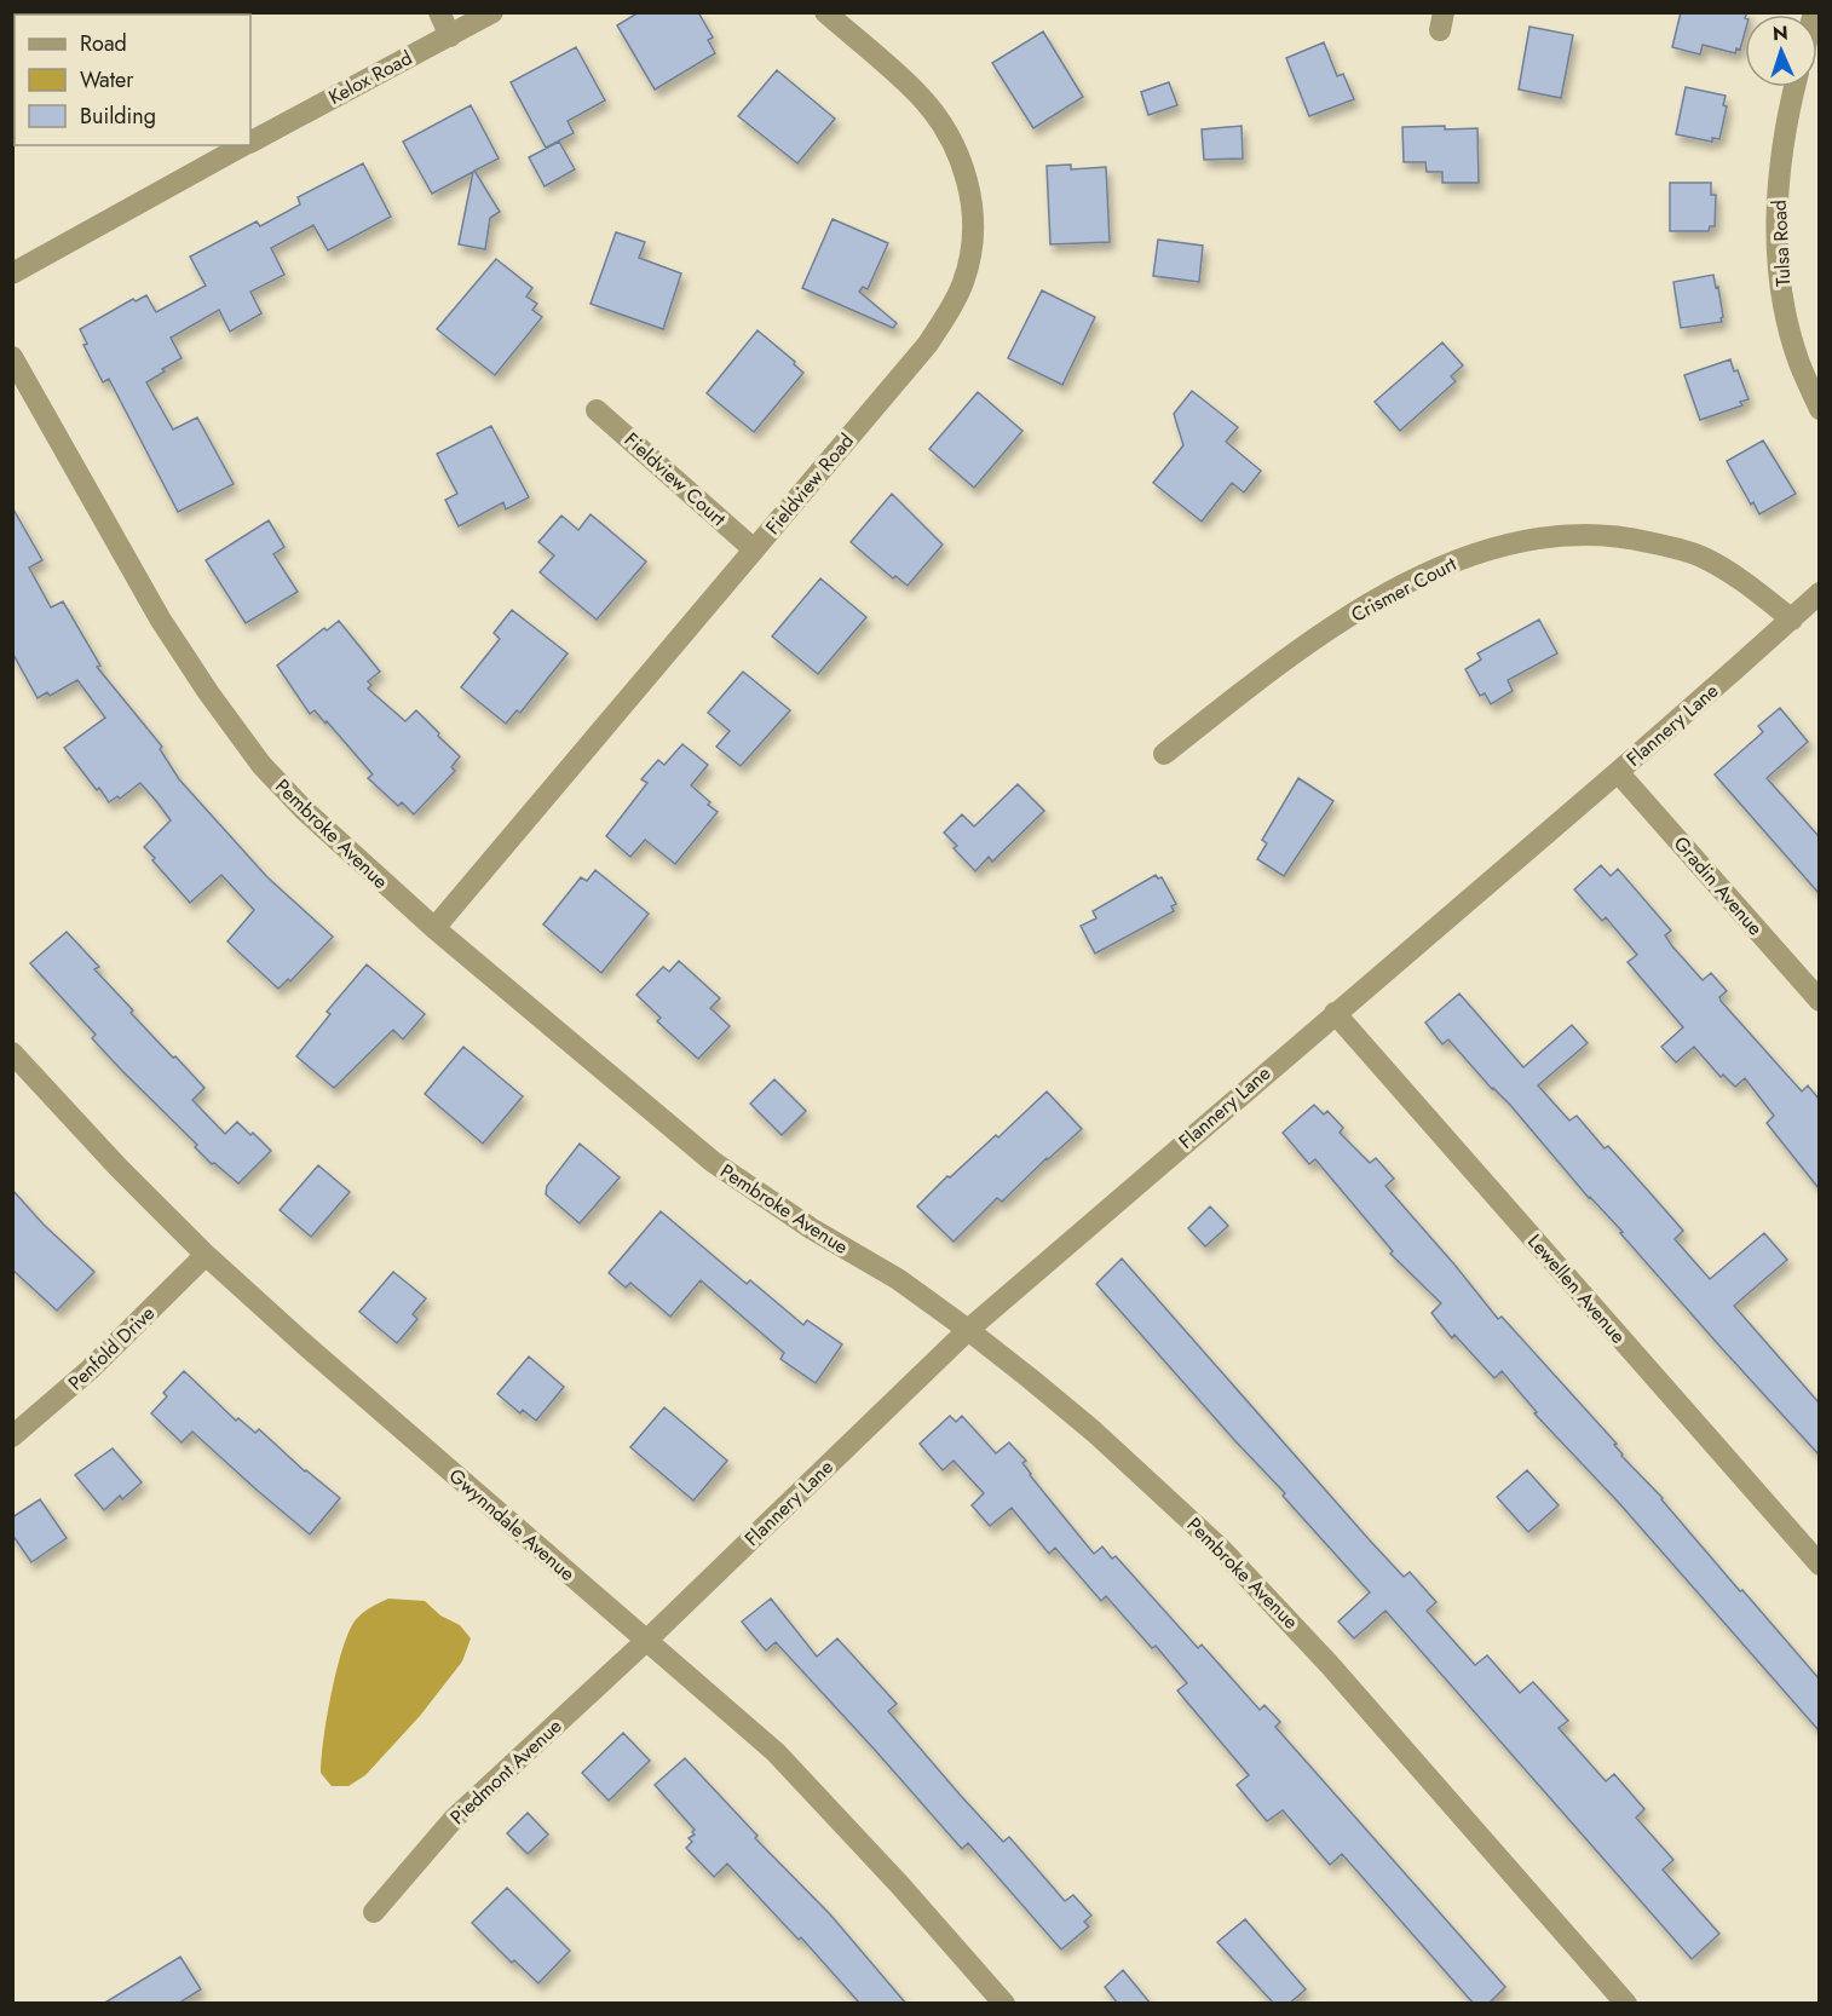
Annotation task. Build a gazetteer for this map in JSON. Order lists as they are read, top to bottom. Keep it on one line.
{"streets":{"street":["Kelox Road","Tulsa Road","Fieldview Court","Fieldview Road","Crismer Court","Flannery Lane","Pembroke Avenue","Gradin Avenue","Lewellen Avenue","Penfold Drive","Gwynndale Avenue","Piedmont Avenue"]},"crossings":[["Fieldview Court","Fieldview Road"],["Fieldview Road","Pembroke Avenue"],["Crismer Court","Flannery Lane"],["Flannery Lane","Pembroke Avenue"],["Flannery Lane","Gradin Avenue"],["Flannery Lane","Lewellen Avenue"],["Flannery Lane","Gwynndale Avenue"],["Flannery Lane","Piedmont Avenue"],["Penfold Drive","Gwynndale Avenue"],["Gwynndale Avenue","Piedmont Avenue"]],"legend":["Road","Water","Building"],"north":"top"}
